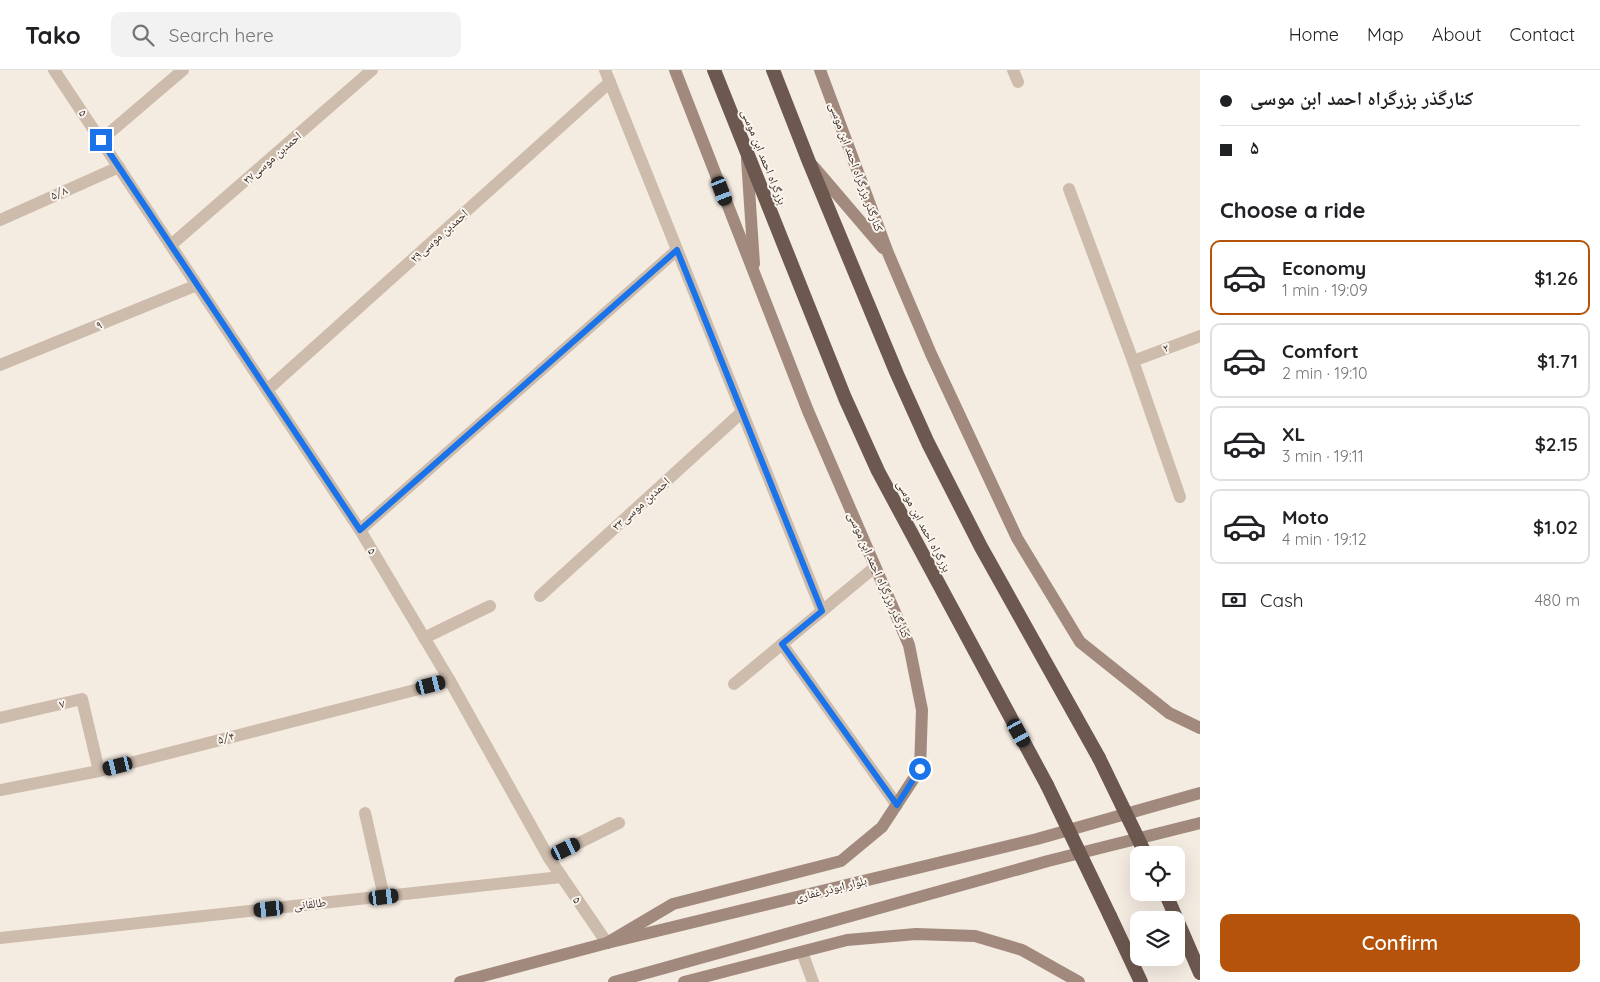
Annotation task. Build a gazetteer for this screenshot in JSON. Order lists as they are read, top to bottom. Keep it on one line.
{"streets":{"highway":["بزرگراه احمد ابن موسی"],"main road":["کنارگذر بزرگراه احمد ابن موسی","بلوار ابوذر غفاری"],"street":["۵","۲۷احمدبن موسی","۵/۸","۲۹احمدبن موسی","۹","۲","۳۳احمدبن موسی","۷","۵/۴","طالقانی"]},"crossings":[["۵","۲۷احمدبن موسی"],["۵","کنارگذر بزرگراه احمد ابن موسی"],["۵","۵/۸"],["۵","۲۹احمدبن موسی"],["۵","۹"],["۵","۵/۴"],["۵","بلوار ابوذر غفاری"],["۵","طالقانی"],["کنارگذر بزرگراه احمد ابن موسی","بلوار ابوذر غفاری"],["۷","۵/۴"]],"page":{"header":"Tako","search":"Search here","nav":["Home","Map","About","Contact"],"banner":["کنارگذر بزرگراه احمد ابن موسی","۵"],"heading":"Choose a ride","list":[{"name":"Economy","note":"1 min · 19:09","value":"$1.26"},{"name":"Comfort","note":"2 min · 19:10","value":"$1.71"},{"name":"XL","note":"3 min · 19:11","value":"$2.15"},{"name":"Moto","note":"4 min · 19:12","value":"$1.02"}],"pay":["Cash","480 m"],"buttons":"Confirm"}}
